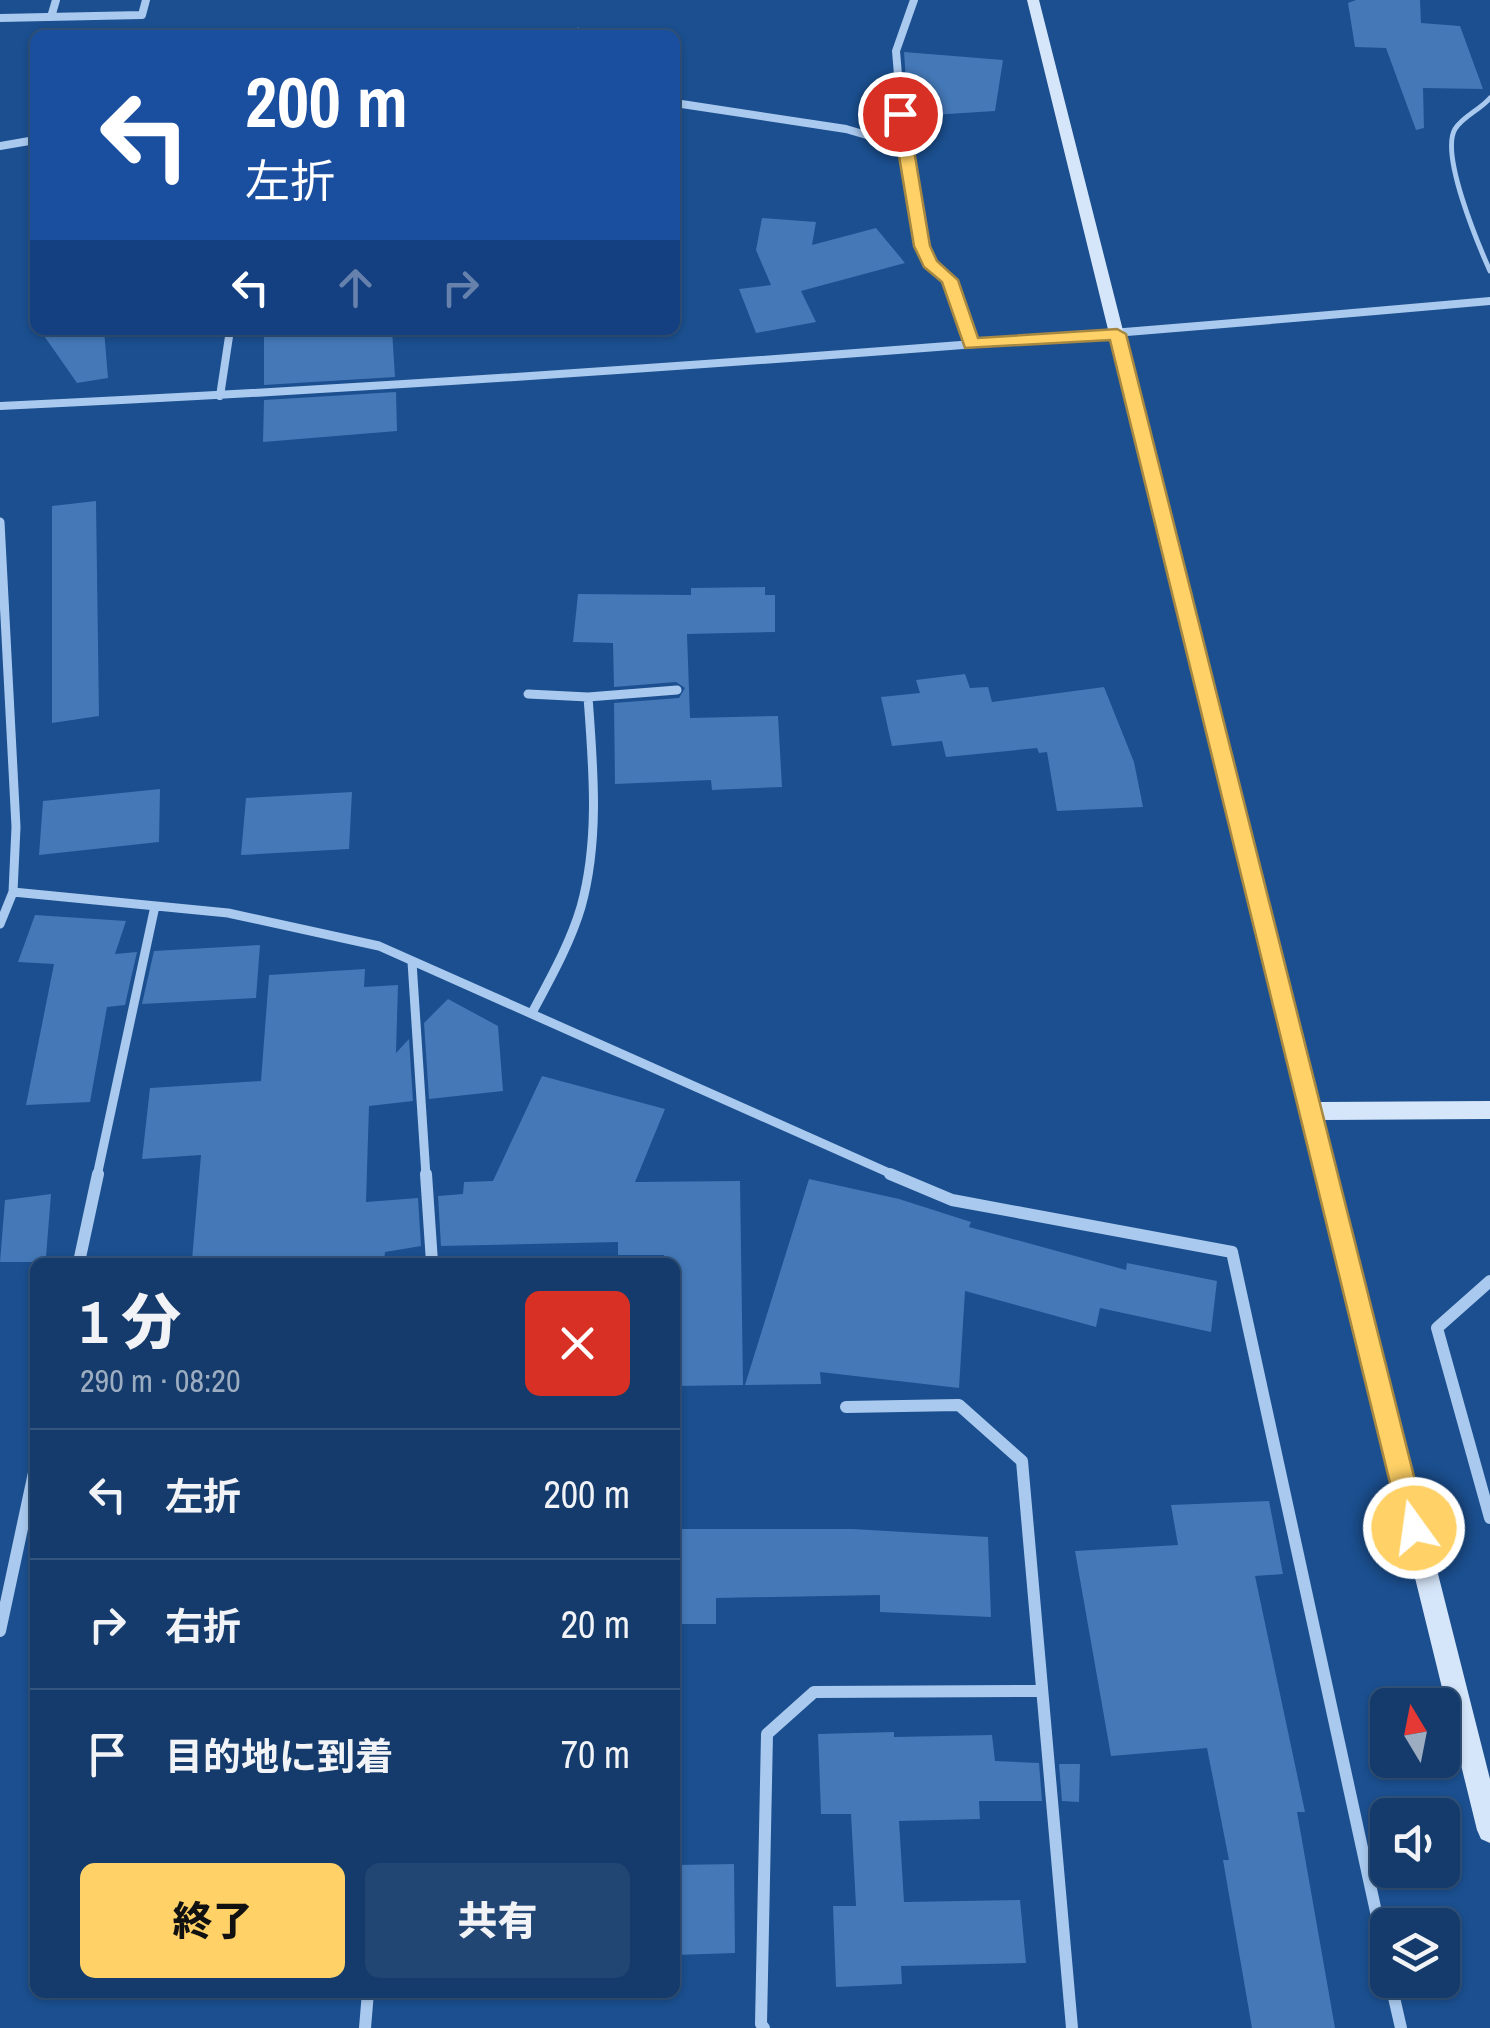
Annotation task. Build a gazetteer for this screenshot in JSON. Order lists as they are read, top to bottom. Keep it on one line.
{"north":"top","page":{"turn":["200 m","左折"],"heading":["1 分","290 m · 08:20"],"list":[{"name":"左折","value":"200 m"},{"name":"右折","value":"20 m"},{"name":"目的地に到着","value":"70 m"}],"buttons":["終了","共有"]}}
